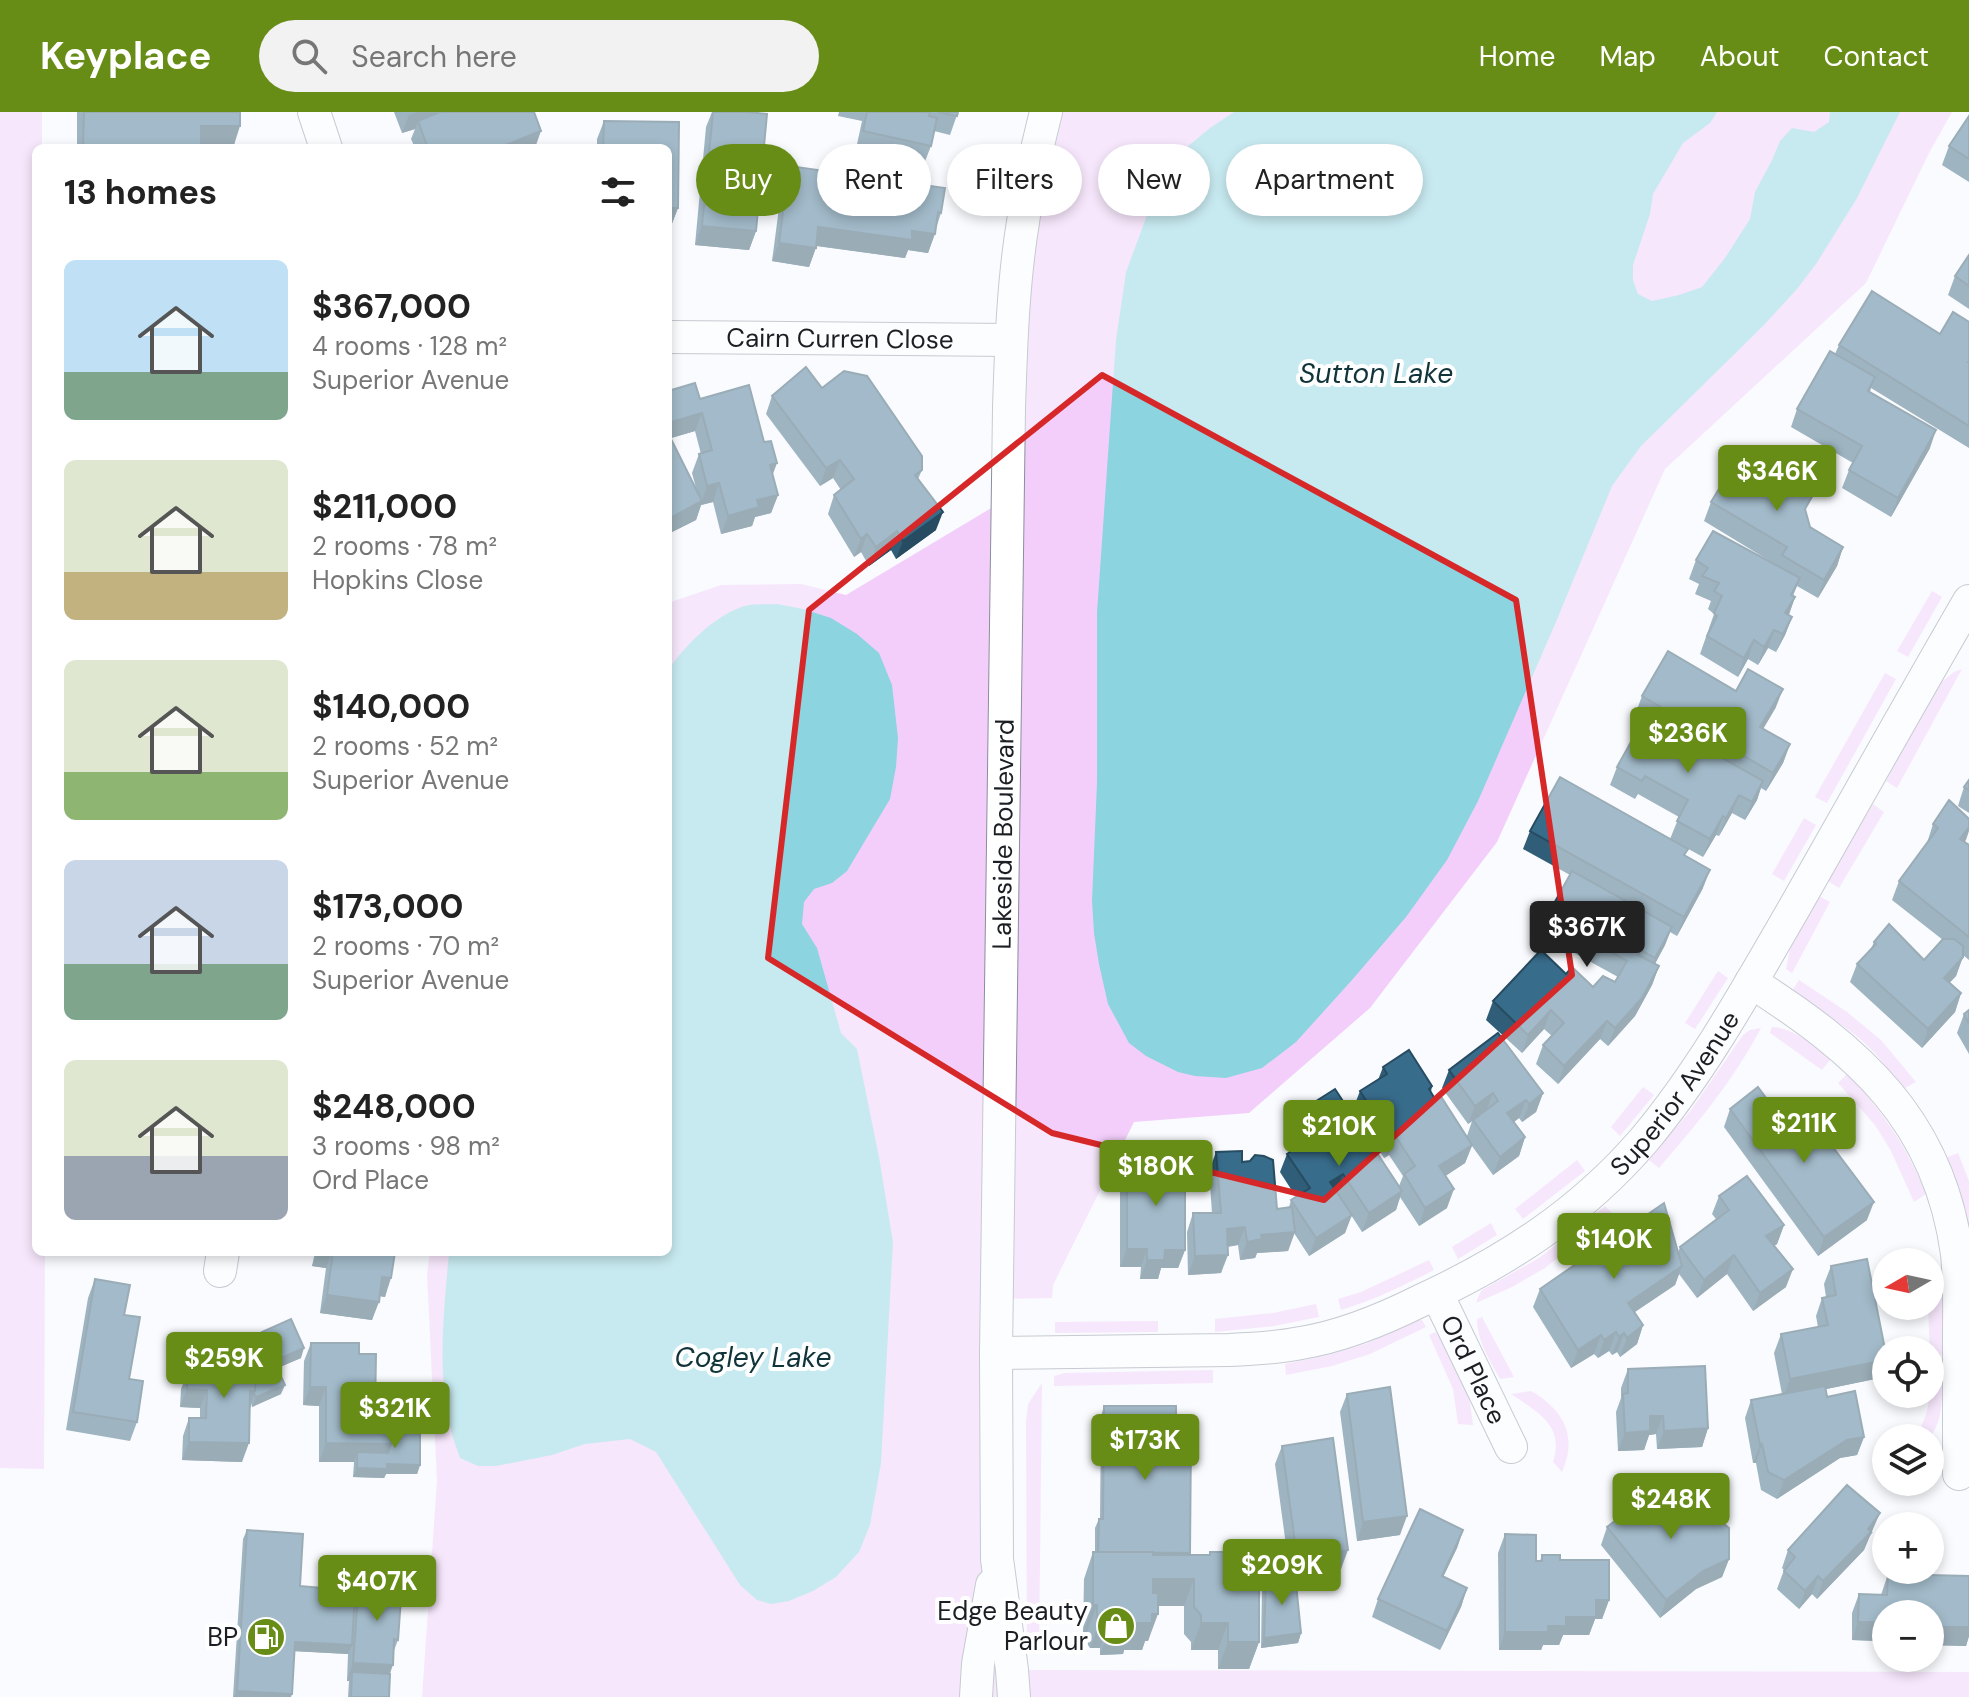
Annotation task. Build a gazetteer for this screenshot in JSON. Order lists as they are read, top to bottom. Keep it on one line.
{"streets":{"street":["Cairn Curren Close","Lakeside Boulevard","Superior Avenue","Ord Place"]},"crossings":[["Cairn Curren Close","Lakeside Boulevard"],["Lakeside Boulevard","Superior Avenue"],["Superior Avenue","Ord Place"]],"water":["Sutton Lake","Cogley Lake"],"places":{"shop":["Edge Beauty Parlour"],"fuel station":["BP"]},"north":"left","page":{"header":"Keyplace","search":"Search here","nav":["Home","Map","About","Contact"],"chip":["Buy","Rent","Filters","New","Apartment"],"heading":"13 homes","list":[{"name":"$367,000","note":"4 rooms · 128 m² · Superior Avenue"},{"name":"$211,000","note":"2 rooms · 78 m² · Hopkins Close"},{"name":"$140,000","note":"2 rooms · 52 m² · Superior Avenue"},{"name":"$173,000","note":"2 rooms · 70 m² · Superior Avenue"},{"name":"$248,000","note":"3 rooms · 98 m² · Ord Place"}],"price":["$346K","$236K","$367K","$211K","$210K","$180K","$140K","$259K","$321K","$173K","$248K","$209K","$407K"],"map_buttons":["+","−"]}}
